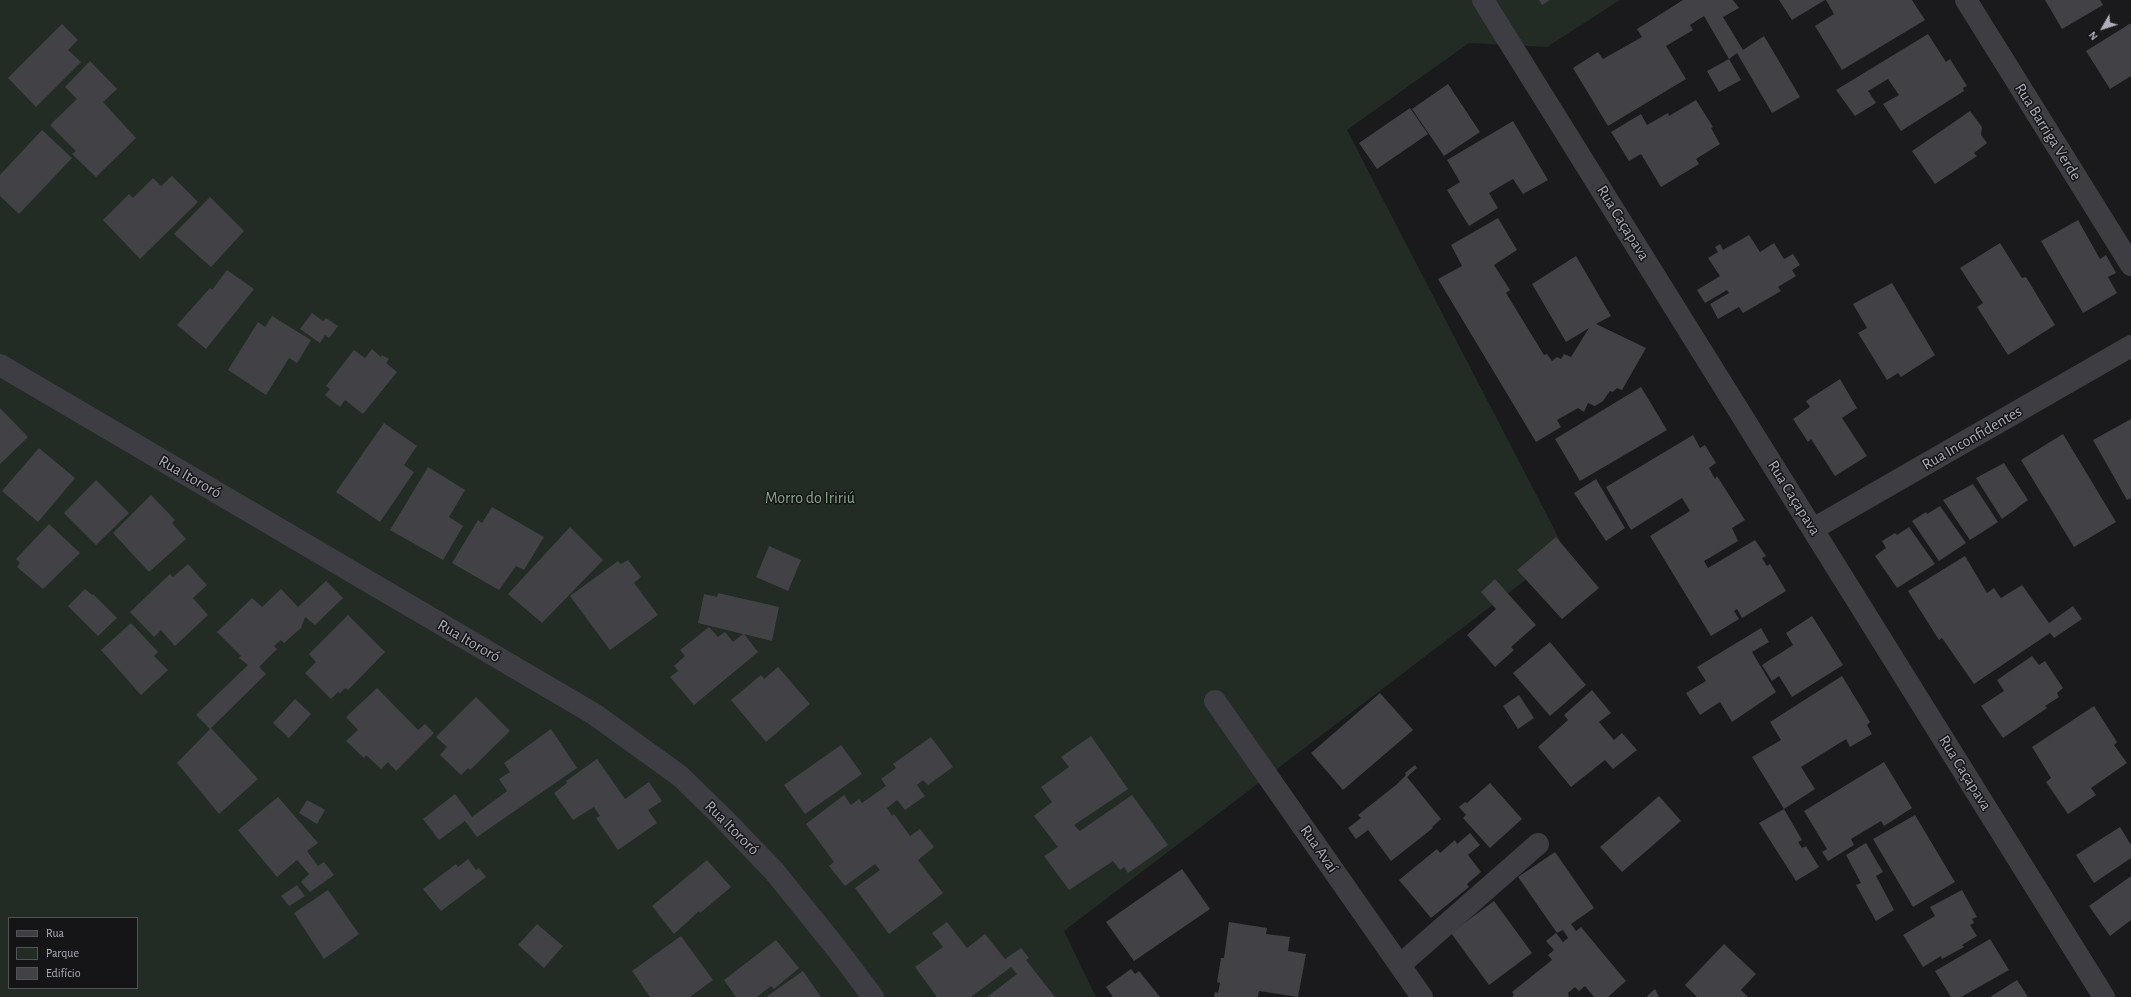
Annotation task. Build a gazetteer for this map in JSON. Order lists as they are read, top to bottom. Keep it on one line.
{"streets":{"street":["Rua Barriga Verde","Rua Caçapava","Rua Inconfidentes","Rua Itororó","Rua Avaí"]},"crossings":[["Rua Caçapava","Rua Inconfidentes"]],"parks":["Morro do Iririú"],"legend":["Rua","Parque","Edifício"],"north":"bottom left"}
